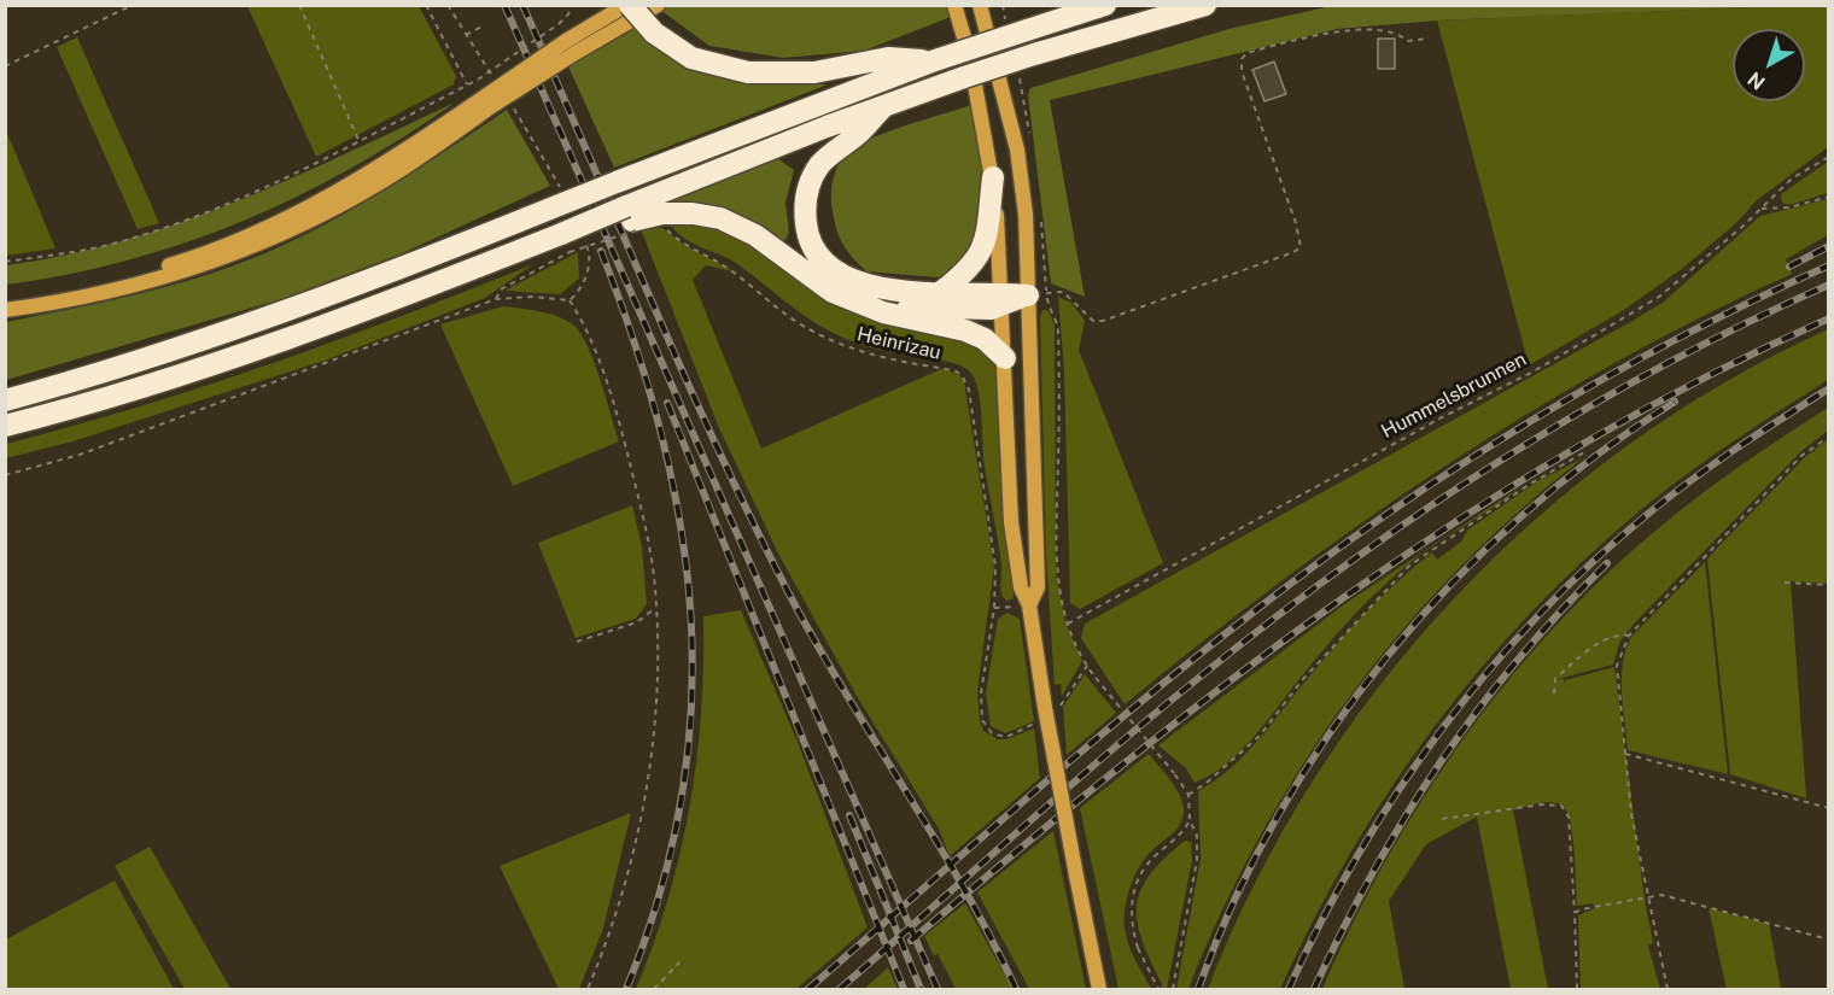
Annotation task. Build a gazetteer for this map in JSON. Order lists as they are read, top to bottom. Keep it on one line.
{"streets":{"path":["Heinrizau","Hummelsbrunnen"]},"north":"bottom left"}
